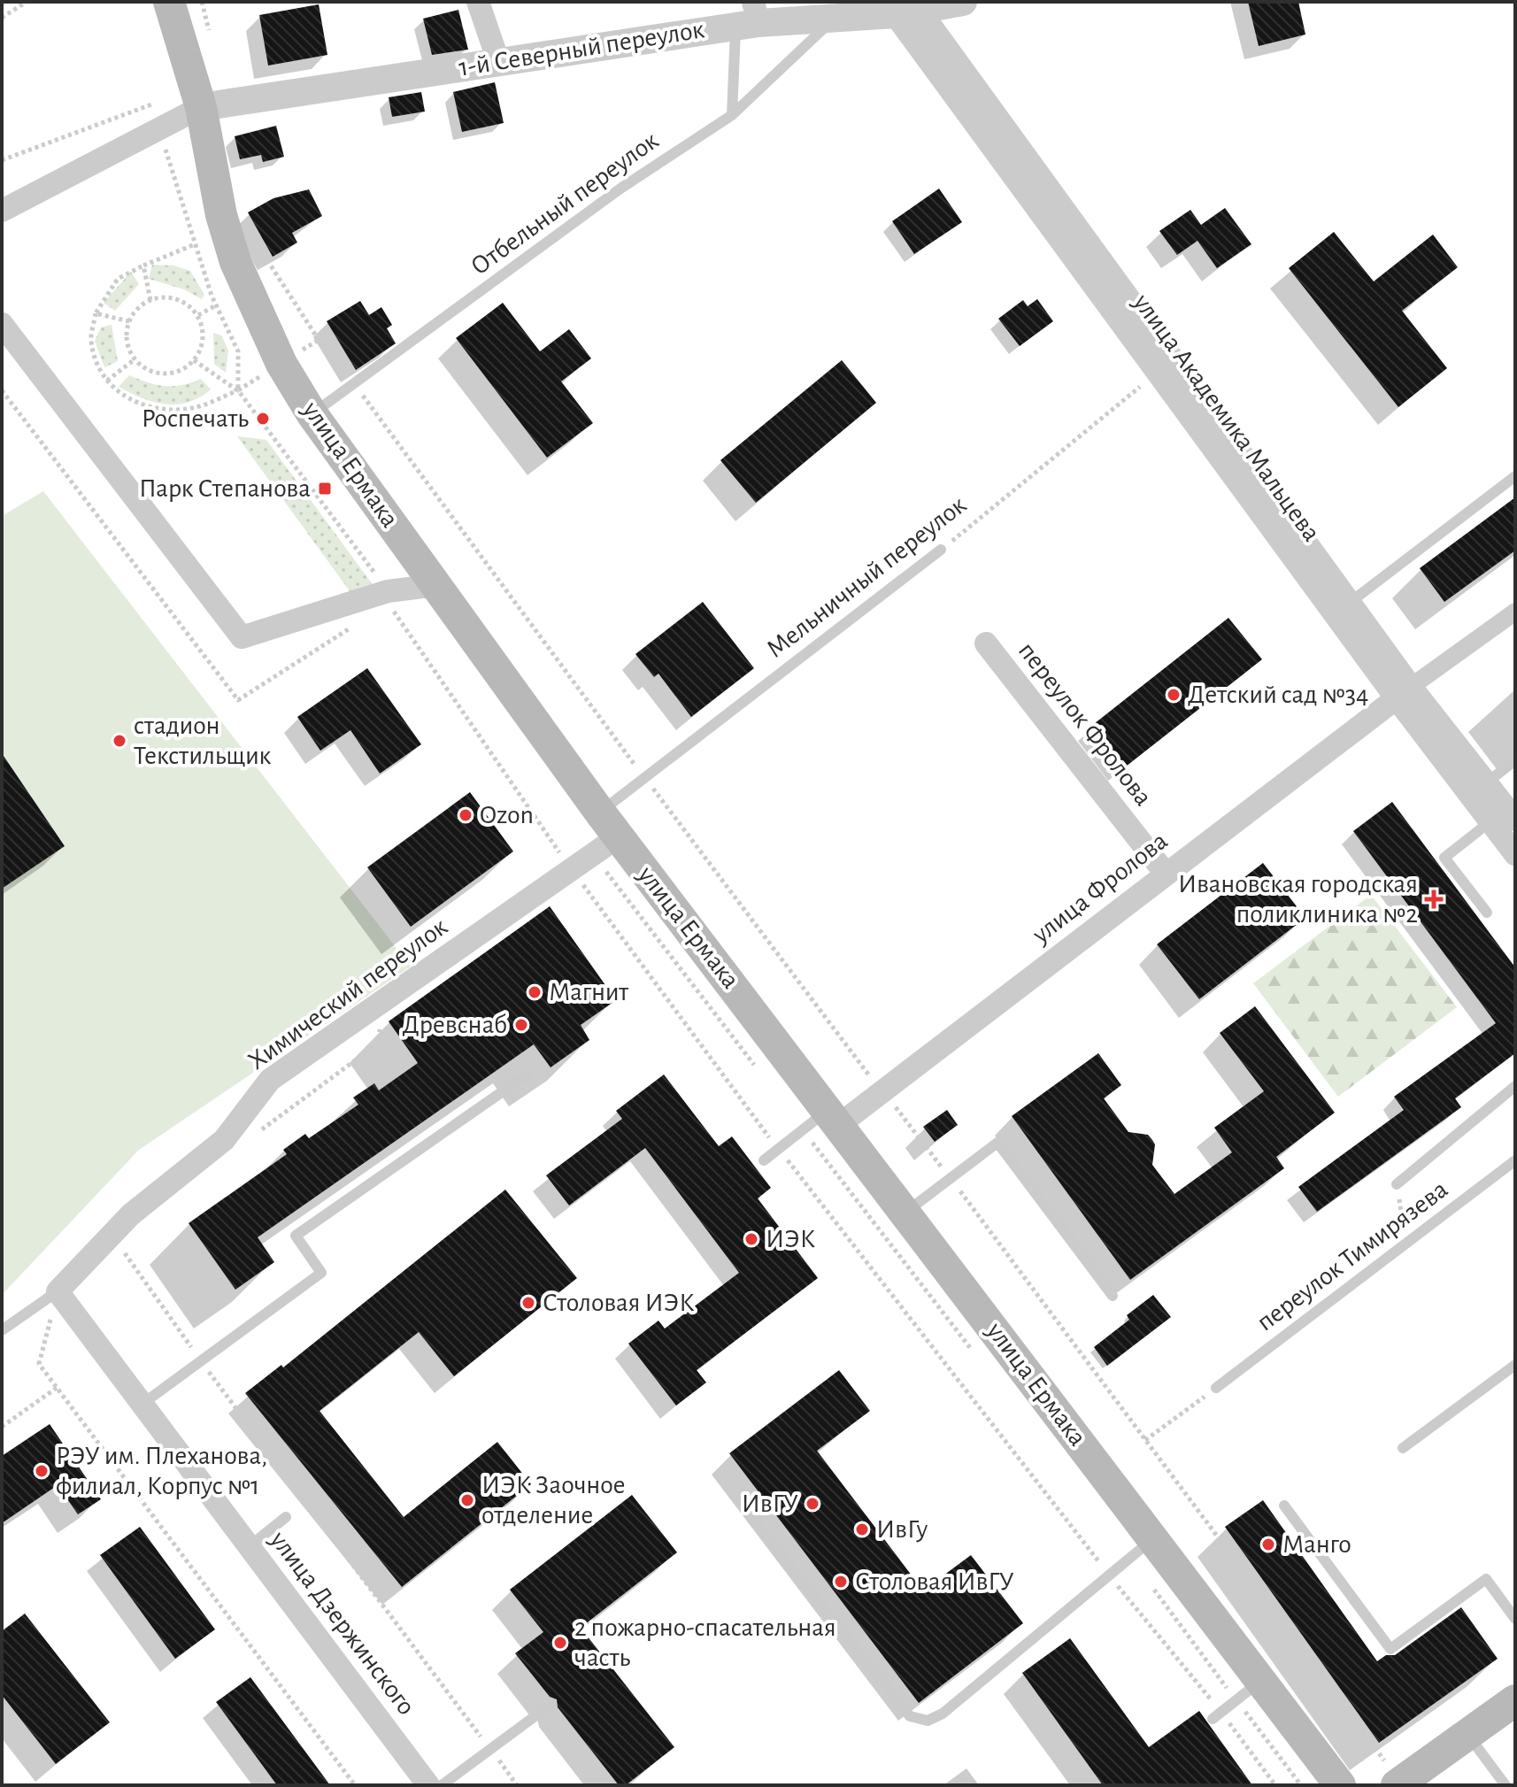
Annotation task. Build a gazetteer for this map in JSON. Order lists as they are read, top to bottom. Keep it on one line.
{"streets":{"main road":["улица Ермака"],"street":["1-й Северный переулок","улица Академика Мальцева","переулок Фролова","улица Фролова","Химический переулок","улица Дзержинского"],"lane":["Отбельный переулок","Мельничный переулок","переулок Тимирязева"]},"crossings":[["1-й Северный переулок","Отбельный переулок"],["1-й Северный переулок","улица Академика Мальцева"],["1-й Северный переулок","улица Ермака"],["Отбельный переулок","улица Ермака"],["улица Академика Мальцева","Мельничный переулок"],["улица Академика Мальцева","улица Фролова"],["улица Ермака","Мельничный переулок"],["улица Ермака","улица Фролова"],["улица Ермака","Химический переулок"],["Мельничный переулок","Химический переулок"],["переулок Фролова","улица Фролова"],["Химический переулок","улица Дзержинского"]],"places":{"other":["Роспечать","Детский сад №34","стадион Текстильщик","Ozon","Магнит","Древснаб","ИЭК","Столовая ИЭК","РЭУ им. Плеханова, филиал, Корпус №1","ИЭК Заочное отделение","ИвГУ","ИвГу","Манго","Столовая ИвГУ","2 пожарно-спасательная часть"],"transit":["Парк Степанова"],"health":["Ивановская городская поликлиника №2"]}}
